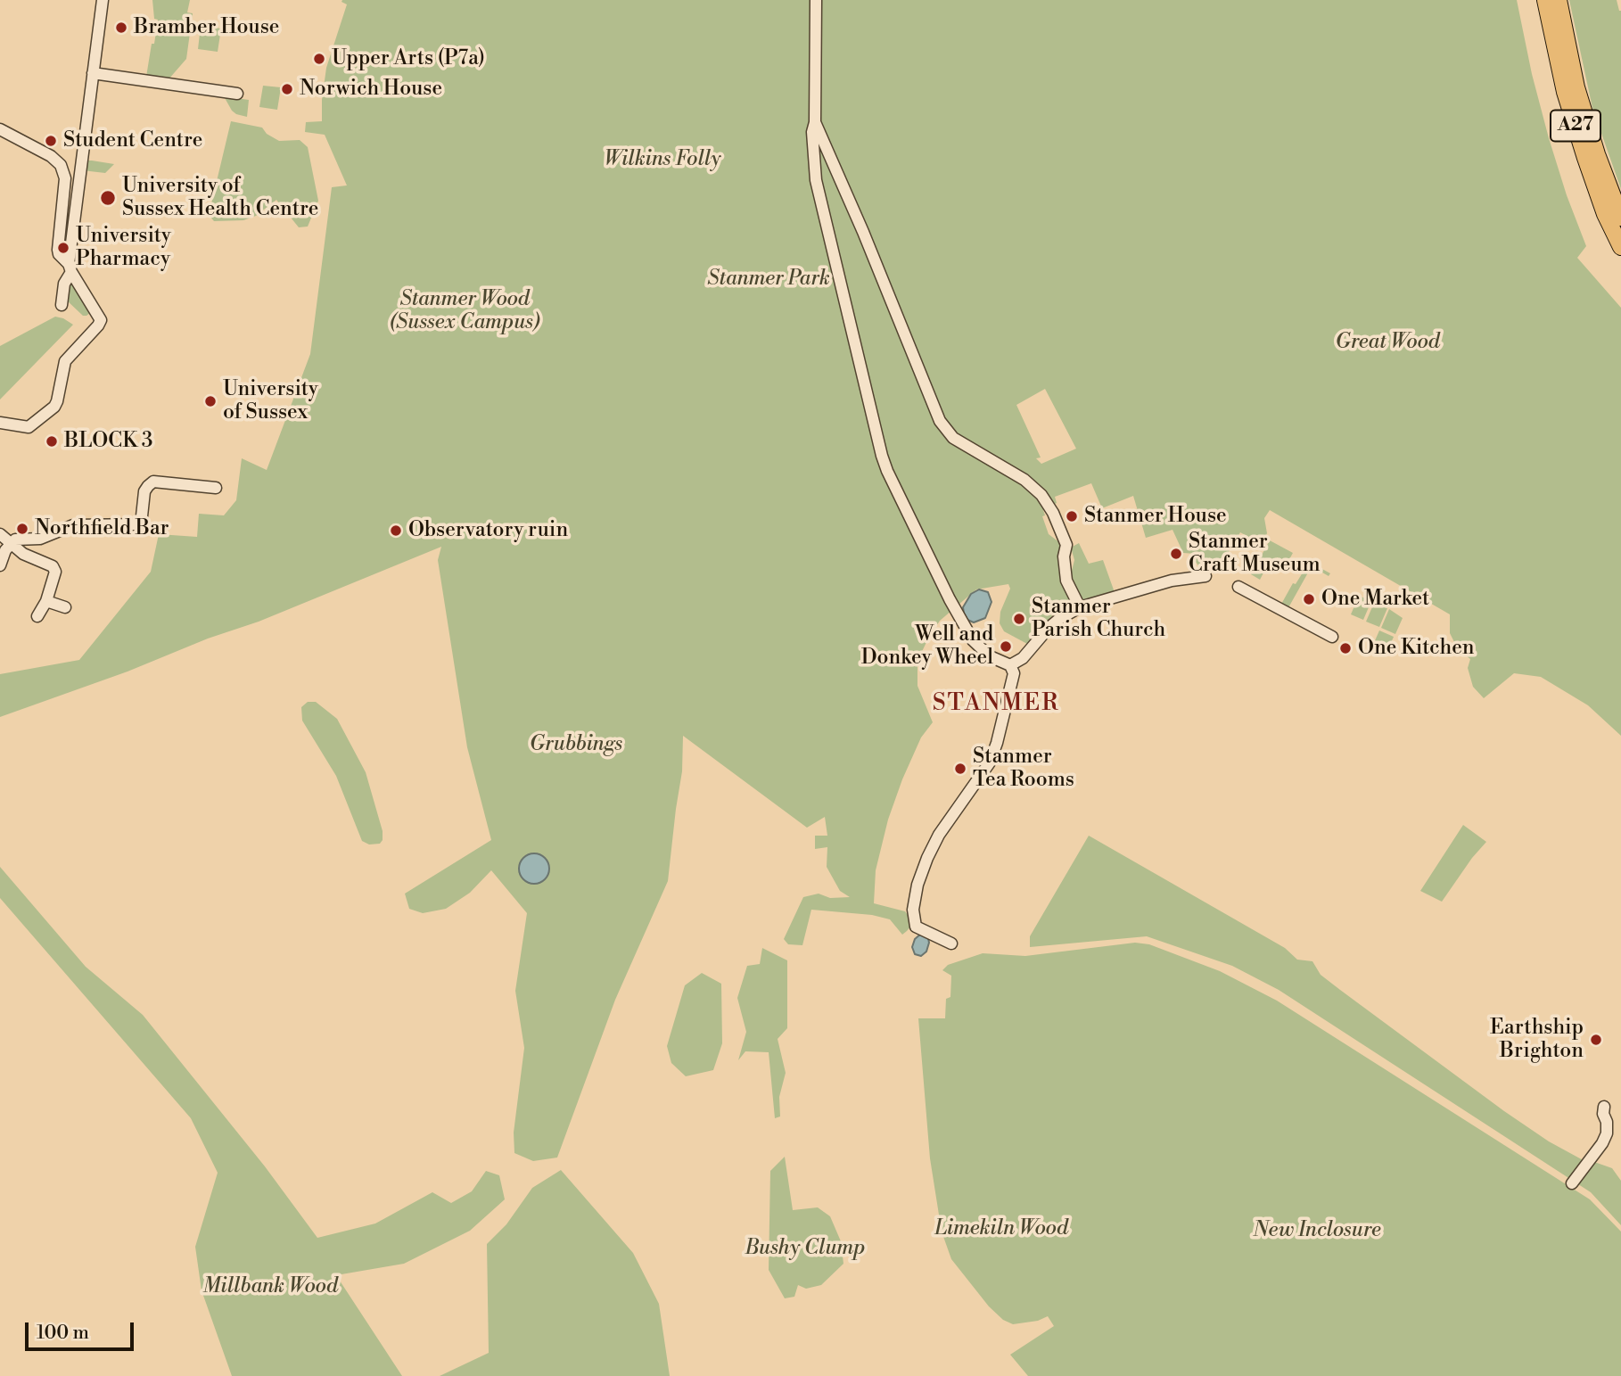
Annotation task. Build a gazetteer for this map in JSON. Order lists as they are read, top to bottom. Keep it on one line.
{"streets":{"highway":["A27"]},"districts":["STANMER"],"parks":["Wilkins Folly","Stanmer Park","Stanmer Wood (Sussex Campus)","Great Wood","Grubbings","Limekiln Wood","New Inclosure","Bushy Clump","Millbank Wood"],"places":["Bramber House","Upper Arts (P7a)","Norwich House","Student Centre","University of Sussex Health Centre","University Pharmacy","University of Sussex","BLOCK 3","Stanmer House","Northfield Bar","Observatory ruin","Stanmer Craft Museum","One Market","Stanmer Parish Church","Well and Donkey Wheel","One Kitchen","Stanmer Tea Rooms","Earthship Brighton"],"scale_bar":"100 m"}
